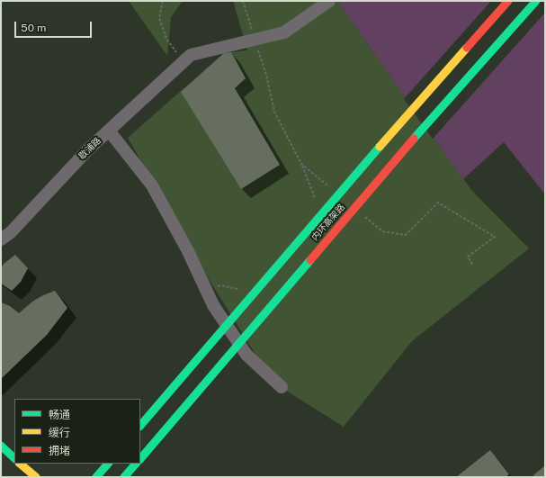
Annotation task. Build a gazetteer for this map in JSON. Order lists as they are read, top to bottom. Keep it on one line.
{"streets":{"main road":["内环高架路"],"street":["歇浦路"]},"legend":["畅通","缓行","拥堵"],"scale_bar":"50 m"}
